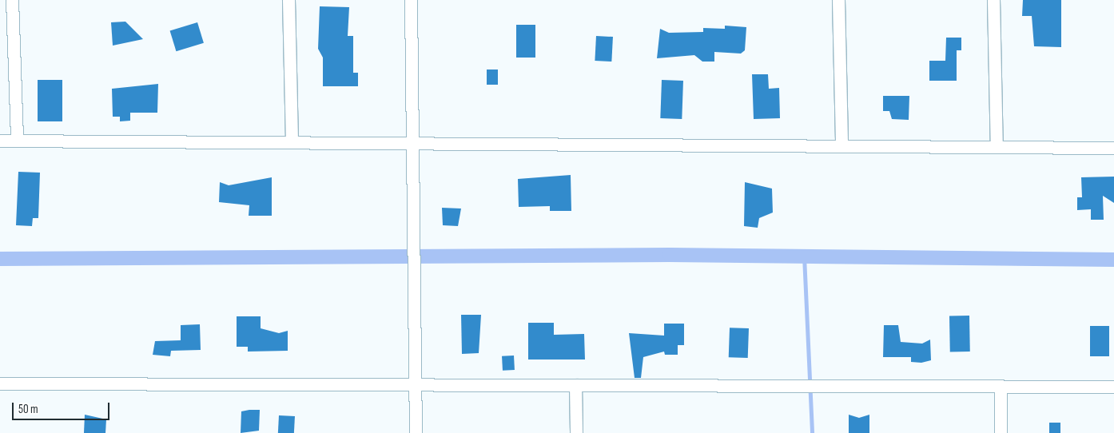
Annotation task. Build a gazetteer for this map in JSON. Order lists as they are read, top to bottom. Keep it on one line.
{"scale_bar":"50 m"}
